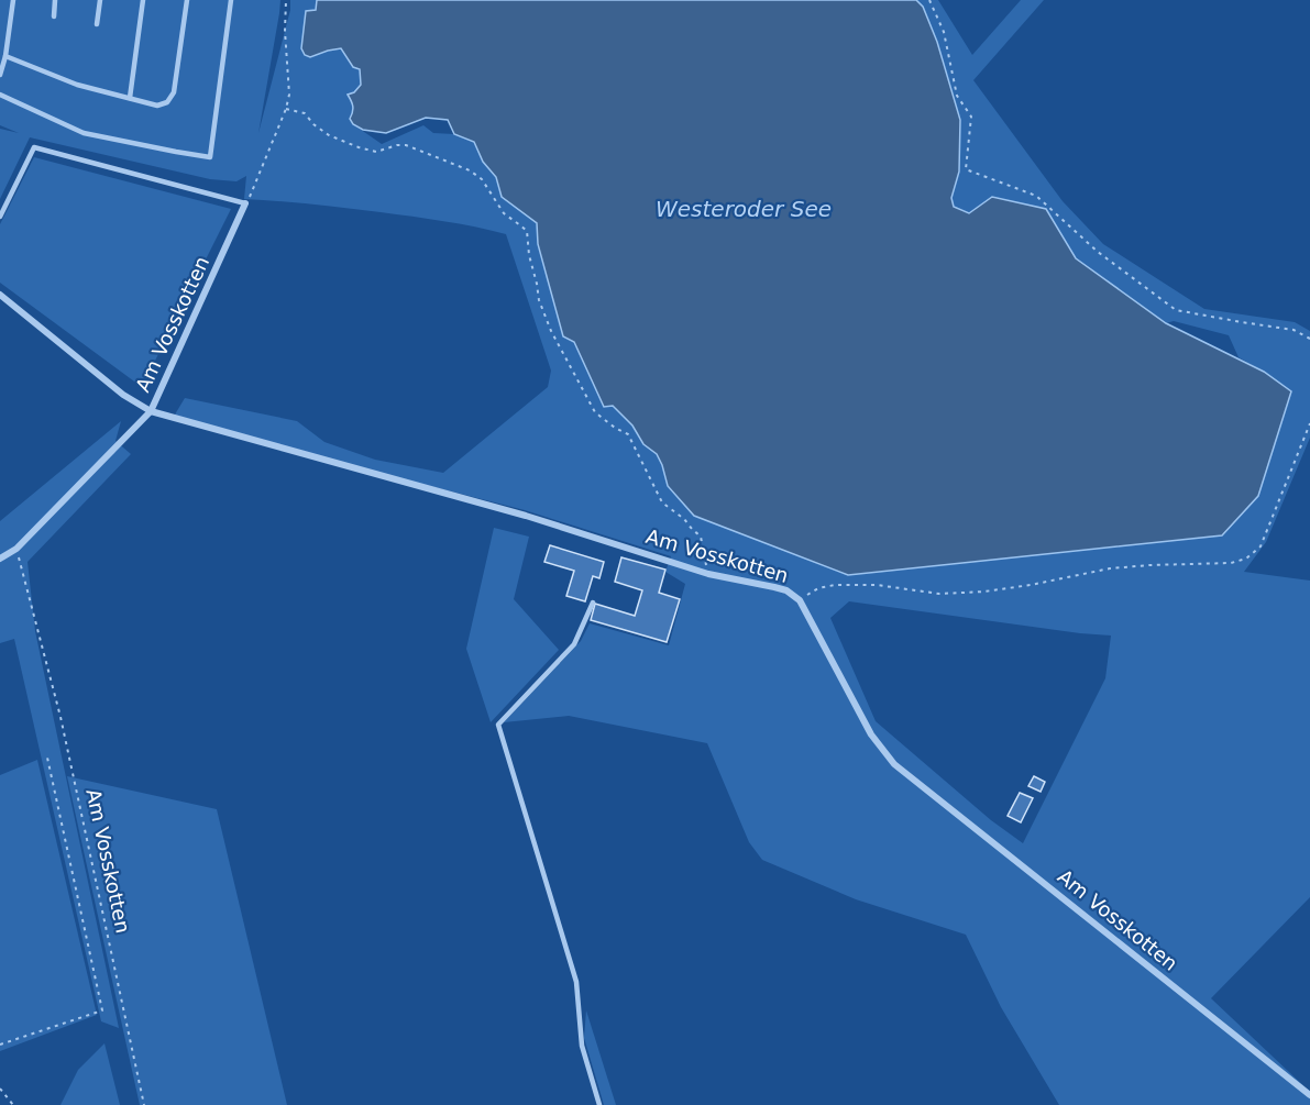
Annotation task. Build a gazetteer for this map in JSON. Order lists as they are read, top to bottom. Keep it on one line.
{"streets":{"street":["Am Vosskotten"]},"water":["Westeroder See"]}
